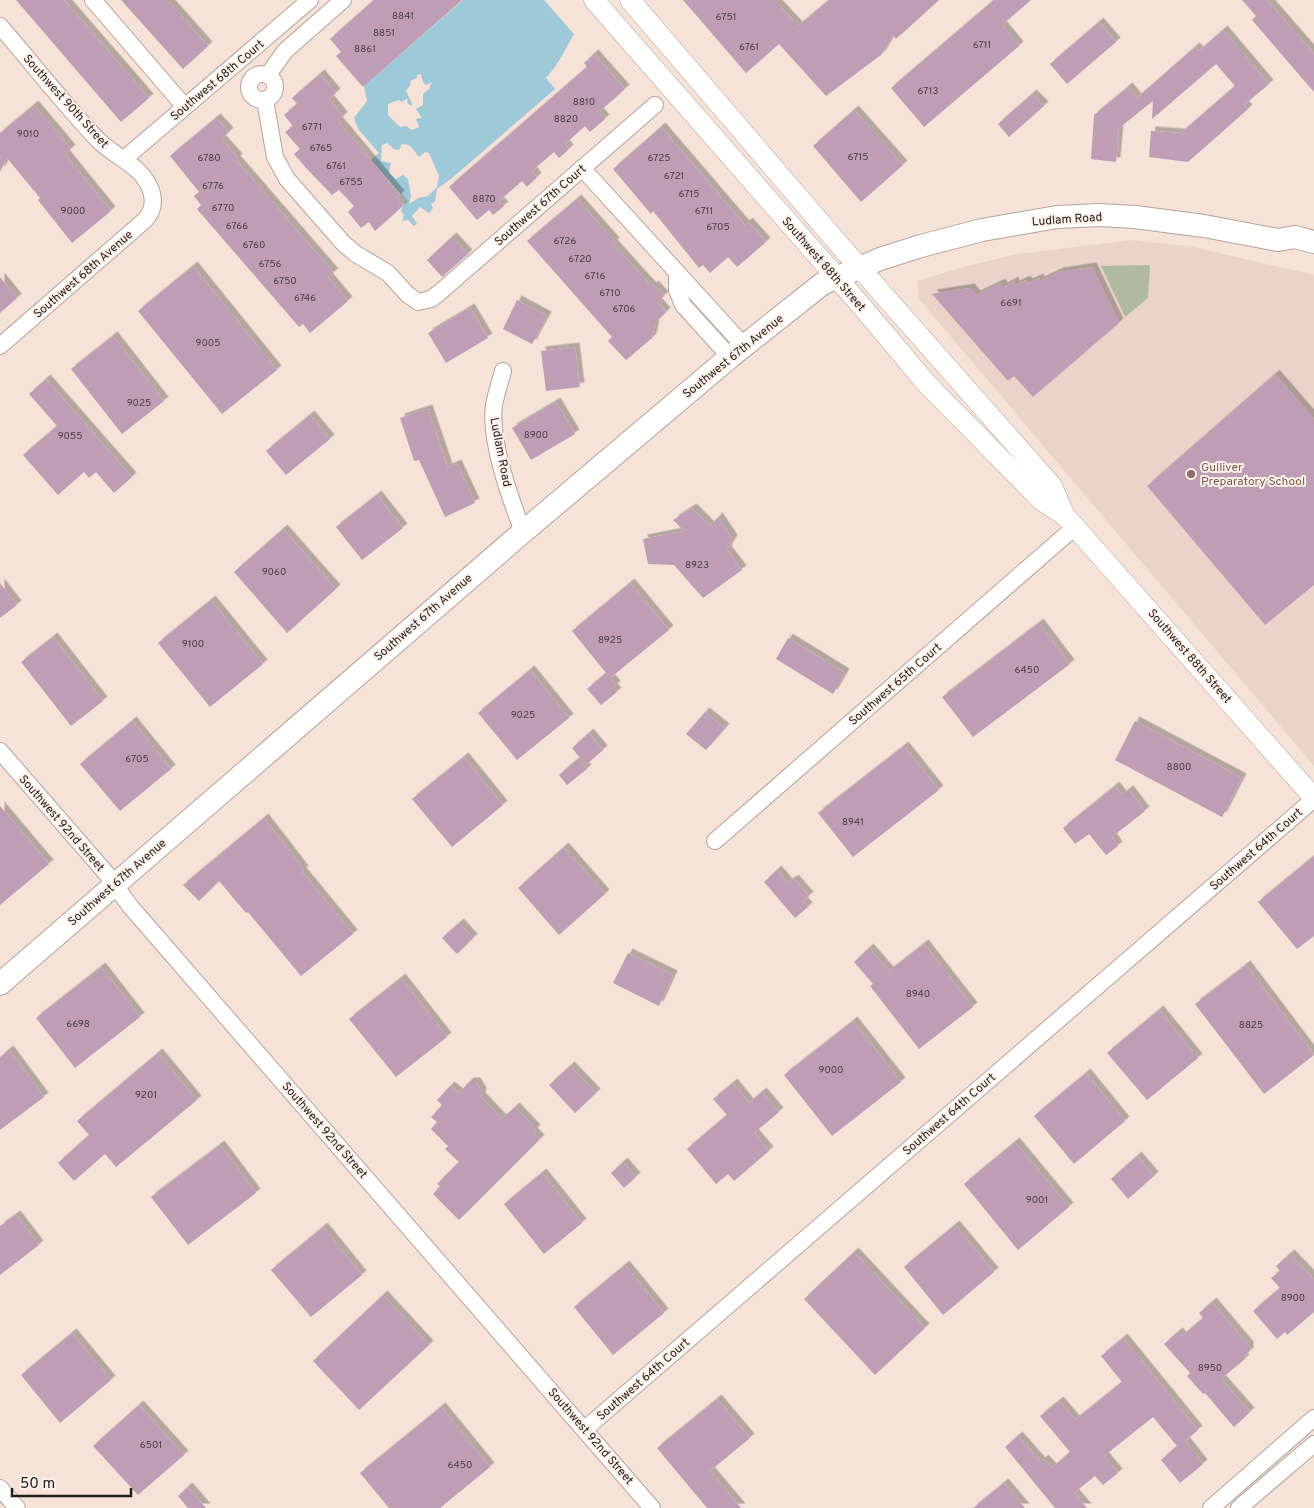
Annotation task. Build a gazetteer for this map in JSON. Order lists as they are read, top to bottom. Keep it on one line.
{"streets":{"main road":["Ludlam Road","Southwest 67th Avenue"],"street":["Southwest 68th Court","Southwest 90th Street","Southwest 67th Court","Southwest 88th Street","Southwest 68th Avenue","Southwest 65th Court","Southwest 92nd Street","Southwest 64th Court"]},"crossings":[["Southwest 68th Court","Southwest 90th Street"],["Southwest 90th Street","Southwest 68th Avenue"],["Ludlam Road","Southwest 88th Street"],["Ludlam Road","Southwest 67th Avenue"],["Southwest 88th Street","Southwest 67th Avenue"],["Southwest 88th Street","Southwest 65th Court"],["Southwest 88th Street","Southwest 64th Court"],["Southwest 67th Avenue","Southwest 92nd Street"],["Southwest 92nd Street","Southwest 64th Court"]],"places":["Gulliver Preparatory School"],"house_numbers":["8841","6751","8851","6711","6761","8861","6713","8810","8820","6771","9010","6765","6715","6780","6725","6761","6721","6755","6776","6715","8870","6770","9000","6711","6766","6705","6726","6760","6720","6756","6716","6750","6710","6746","6691","6706","9005","9025","8900","9055","8923","9060","8925","9100","6450","9025","6705","8800","8941","8940","6698","8825","9000","9201","9001","8900","8950","6501","6450"],"scale_bar":"50 m"}
